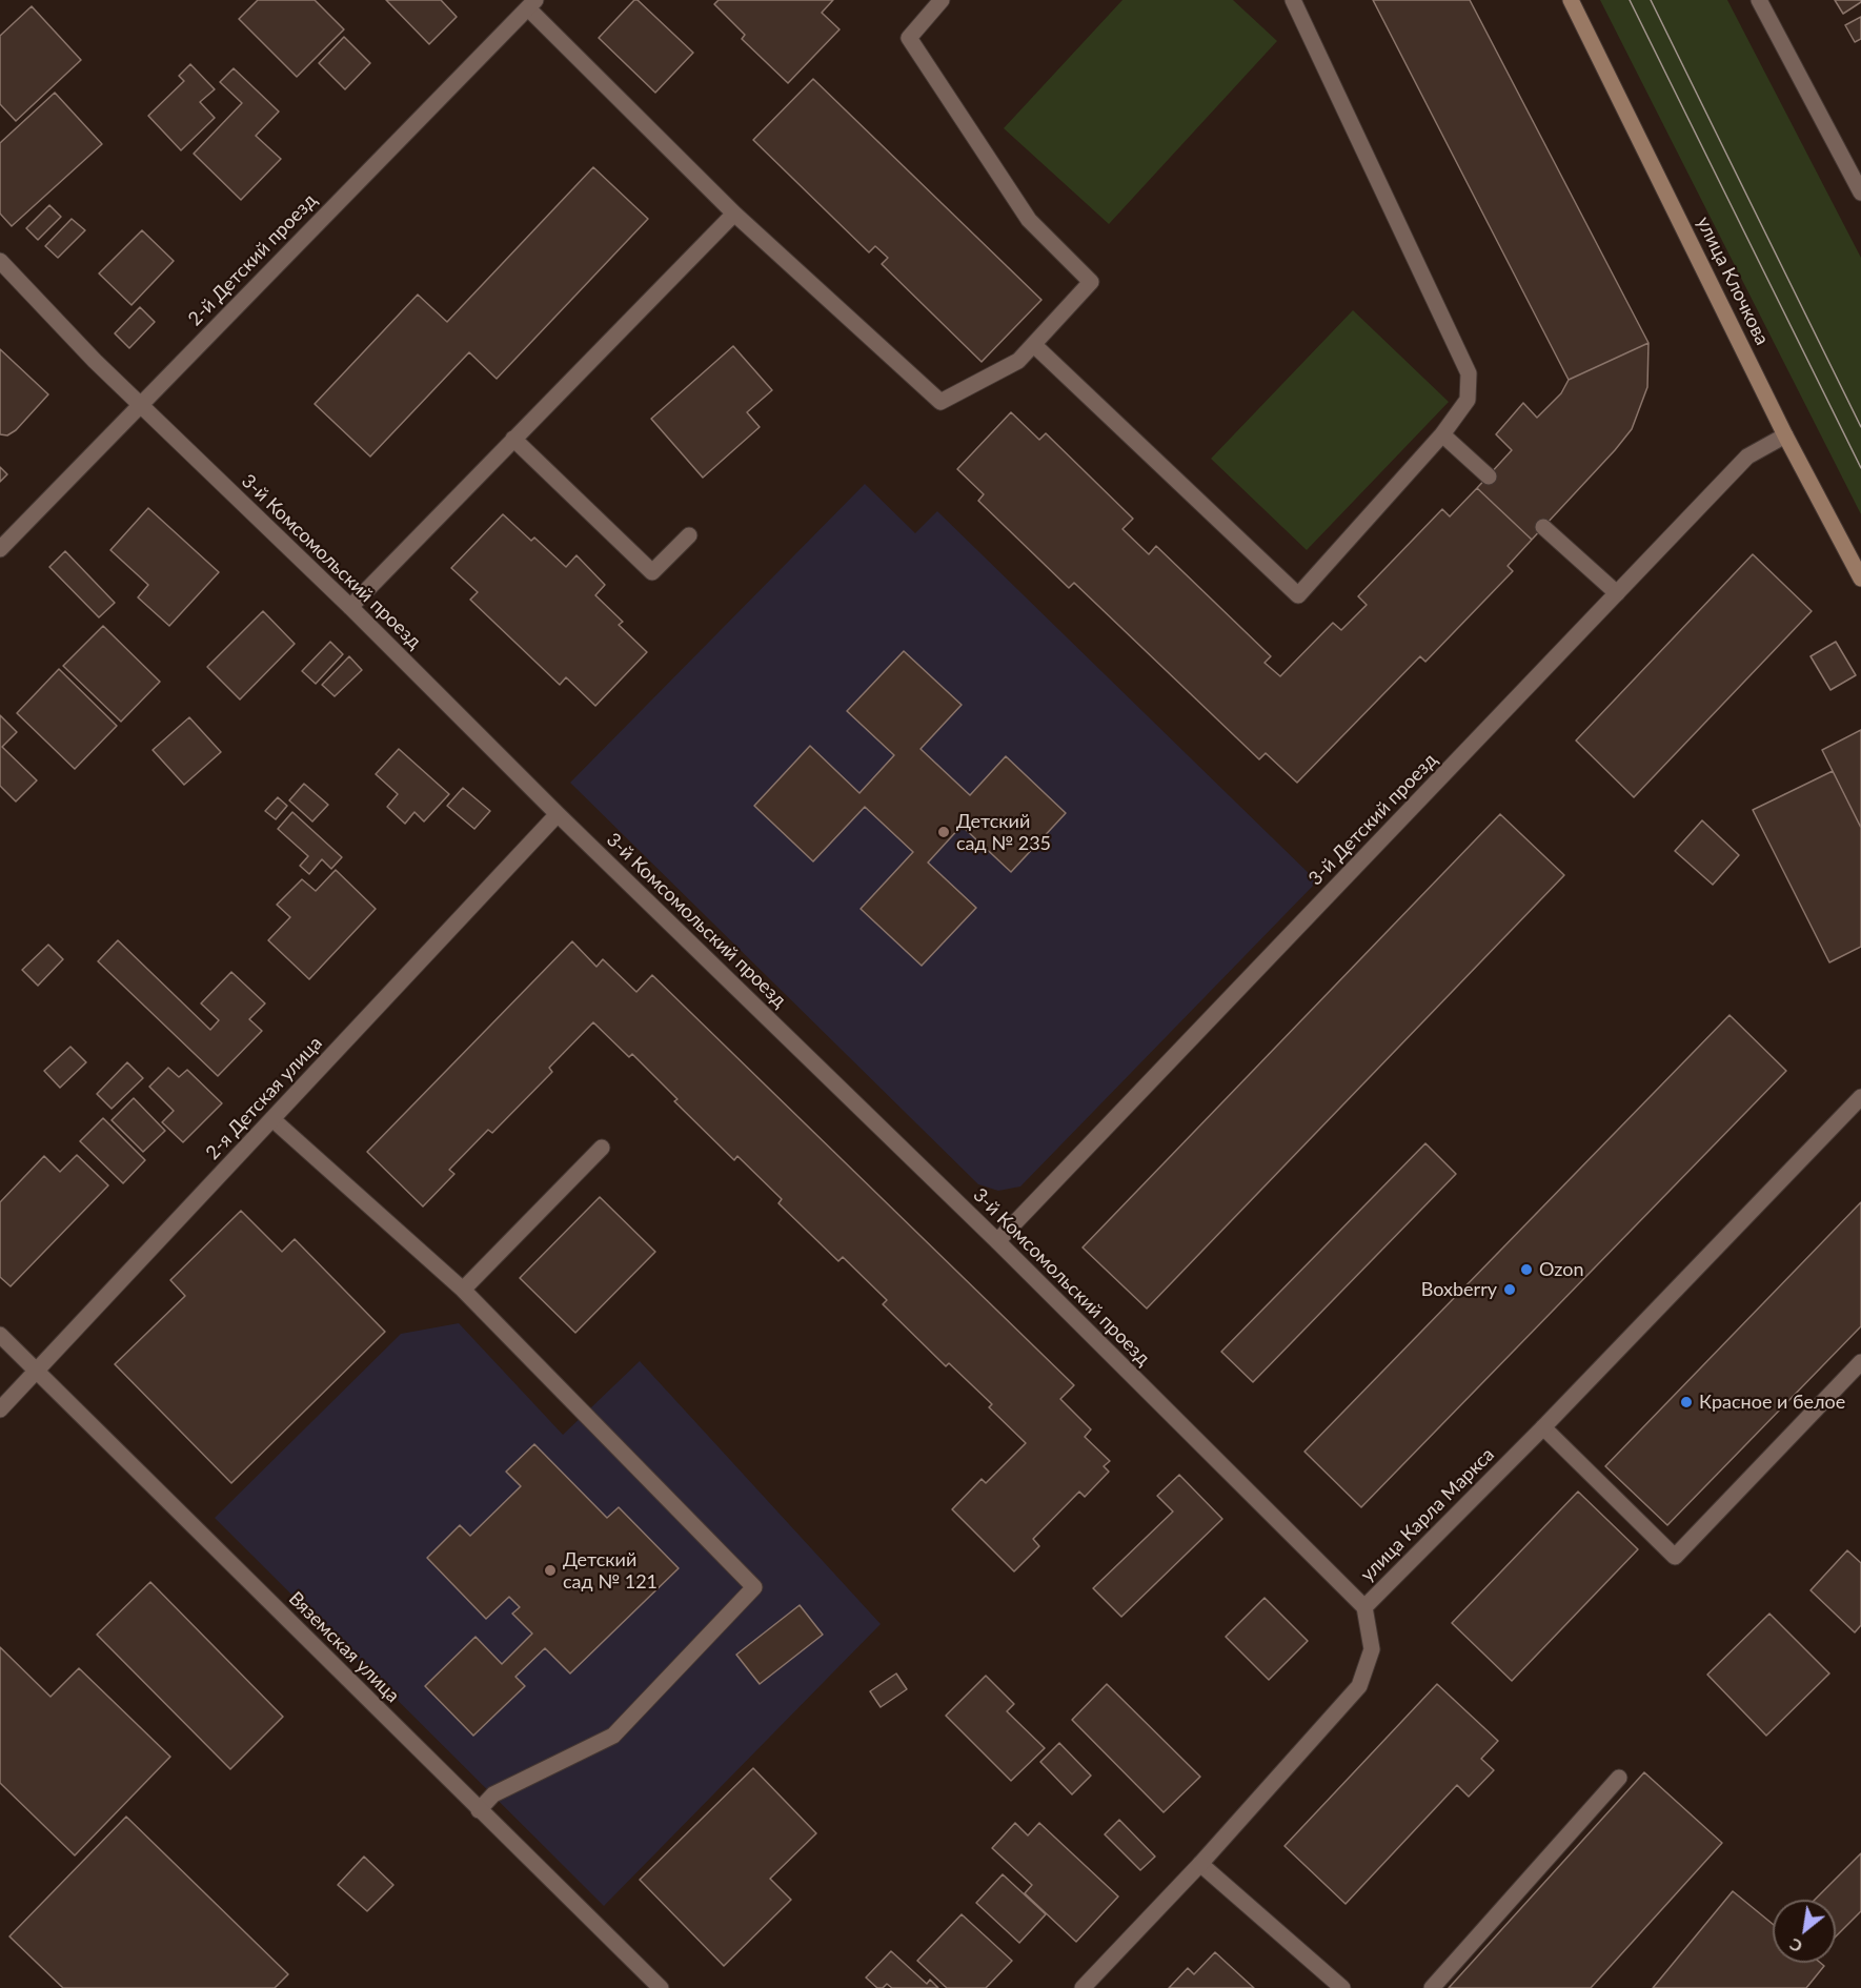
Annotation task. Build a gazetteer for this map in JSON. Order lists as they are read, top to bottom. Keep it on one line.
{"streets":{"street":["2-й Детский проезд","улица Клочкова","3-й Комсомольский проезд","3-й Детский проезд","2-я Детская улица","улица Карла Маркса","Вяземская улица"]},"crossings":[["2-й Детский проезд","3-й Комсомольский проезд"],["улица Клочкова","3-й Детский проезд"],["3-й Комсомольский проезд","3-й Детский проезд"],["3-й Комсомольский проезд","2-я Детская улица"],["3-й Комсомольский проезд","улица Карла Маркса"],["2-я Детская улица","Вяземская улица"]],"places":["Детский сад № 235","Ozon","Boxberry","Красное и белое","Детский сад № 121"],"north":"bottom left"}
